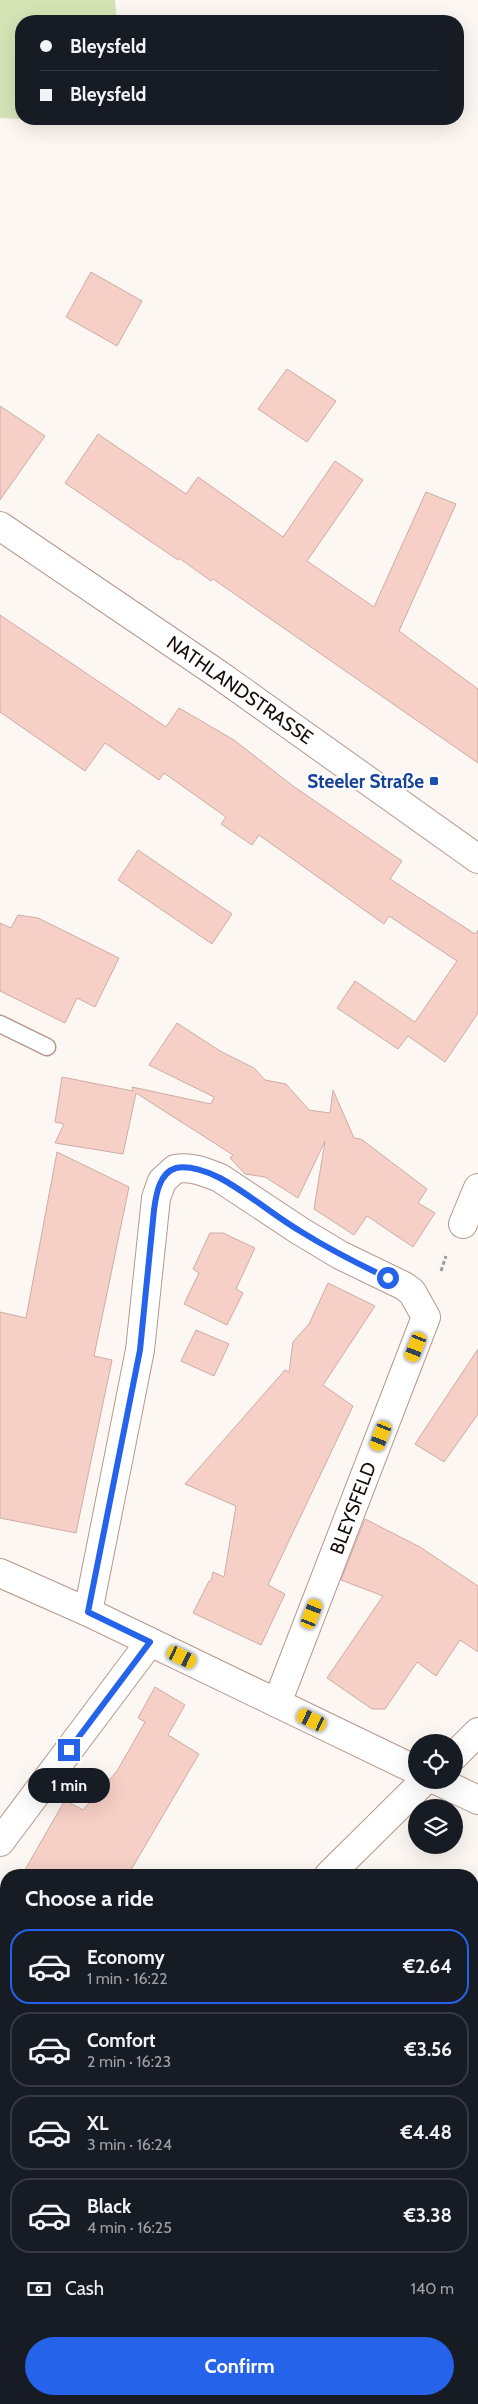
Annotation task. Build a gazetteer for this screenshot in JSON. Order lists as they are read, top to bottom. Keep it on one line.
{"streets":{"street":["NATHLANDSTRASSE","BLEYSFELD"]},"places":{"transit":["Steeler Straße"]},"page":{"banner":["Bleysfeld","Bleysfeld"],"bubble":"1 min","heading":"Choose a ride","list":[{"name":"Economy","note":"1 min · 16:22","value":"€2.64"},{"name":"Comfort","note":"2 min · 16:23","value":"€3.56"},{"name":"XL","note":"3 min · 16:24","value":"€4.48"},{"name":"Black","note":"4 min · 16:25","value":"€3.38"}],"pay":["Cash","140 m"],"buttons":"Confirm"}}
